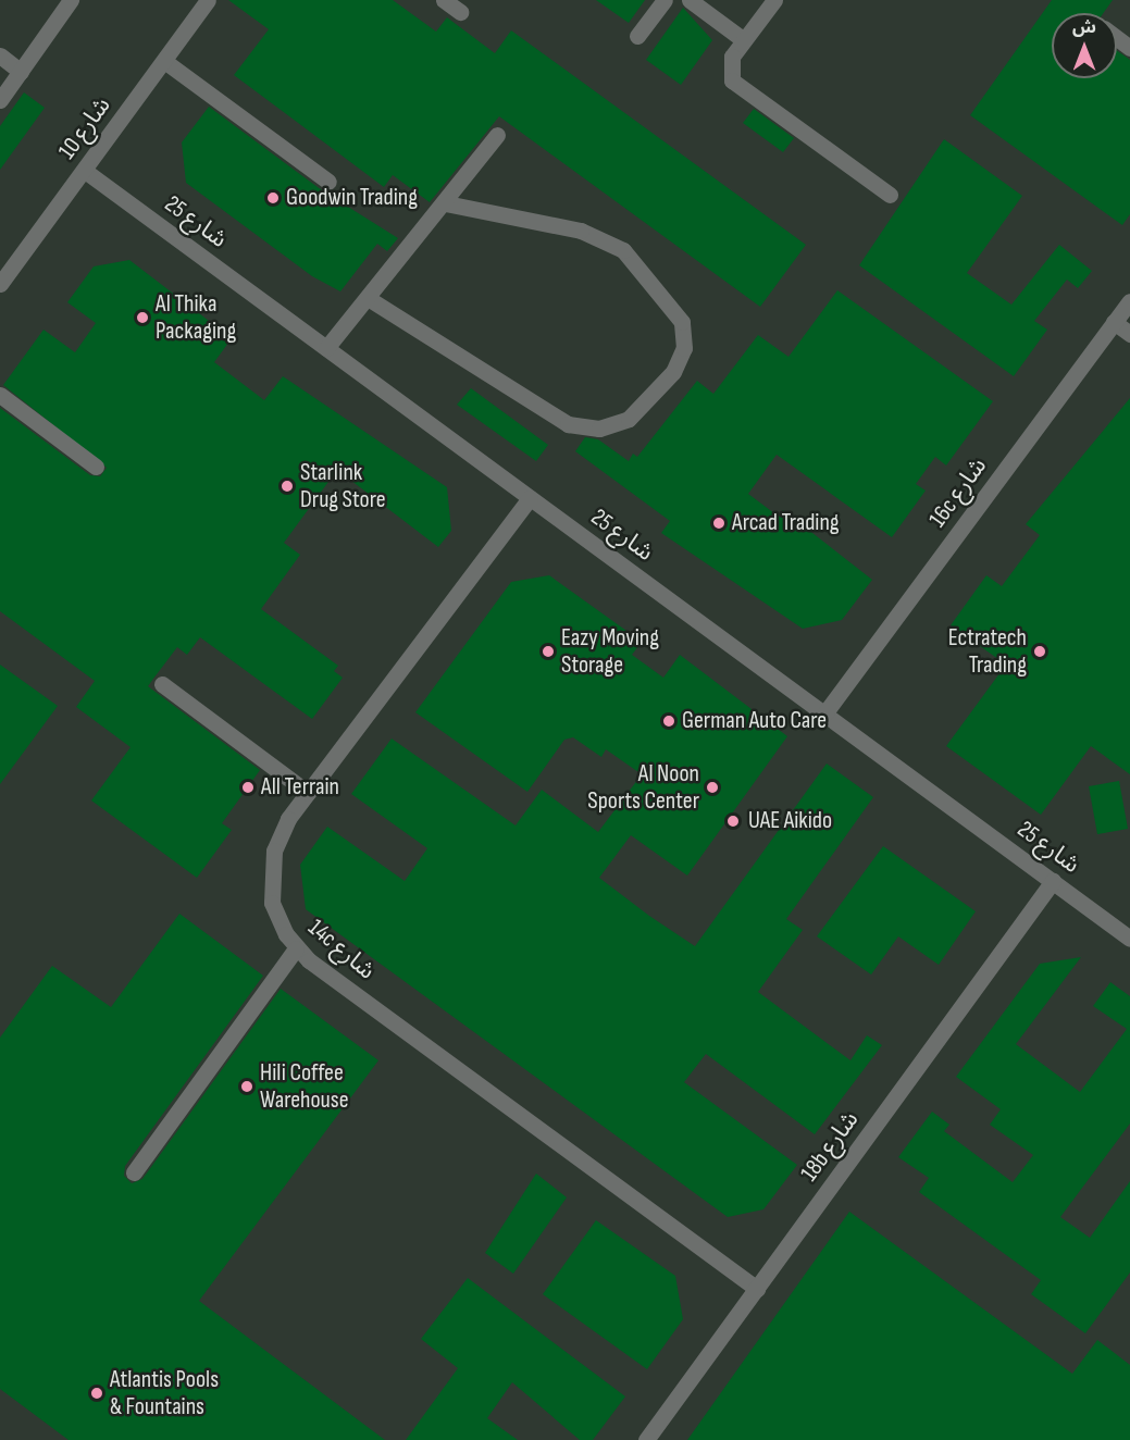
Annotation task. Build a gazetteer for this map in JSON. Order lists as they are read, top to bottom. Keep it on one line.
{"streets":{"street":["شارع 10","شارع 25","16c شارع","14c شارع","18b شارع"]},"crossings":[["شارع 10","شارع 25"],["شارع 25","16c شارع"],["شارع 25","14c شارع"],["شارع 25","18b شارع"],["14c شارع","18b شارع"]],"places":["Goodwin Trading","Al Thika Packaging","Starlink Drug Store","Arcad Trading","Eazy Moving Storage","Ectratech Trading","German Auto Care","All Terrain","Al Noon Sports Center","UAE Aikido","Hili Coffee Warehouse","Atlantis Pools & Fountains"],"north":"top"}
